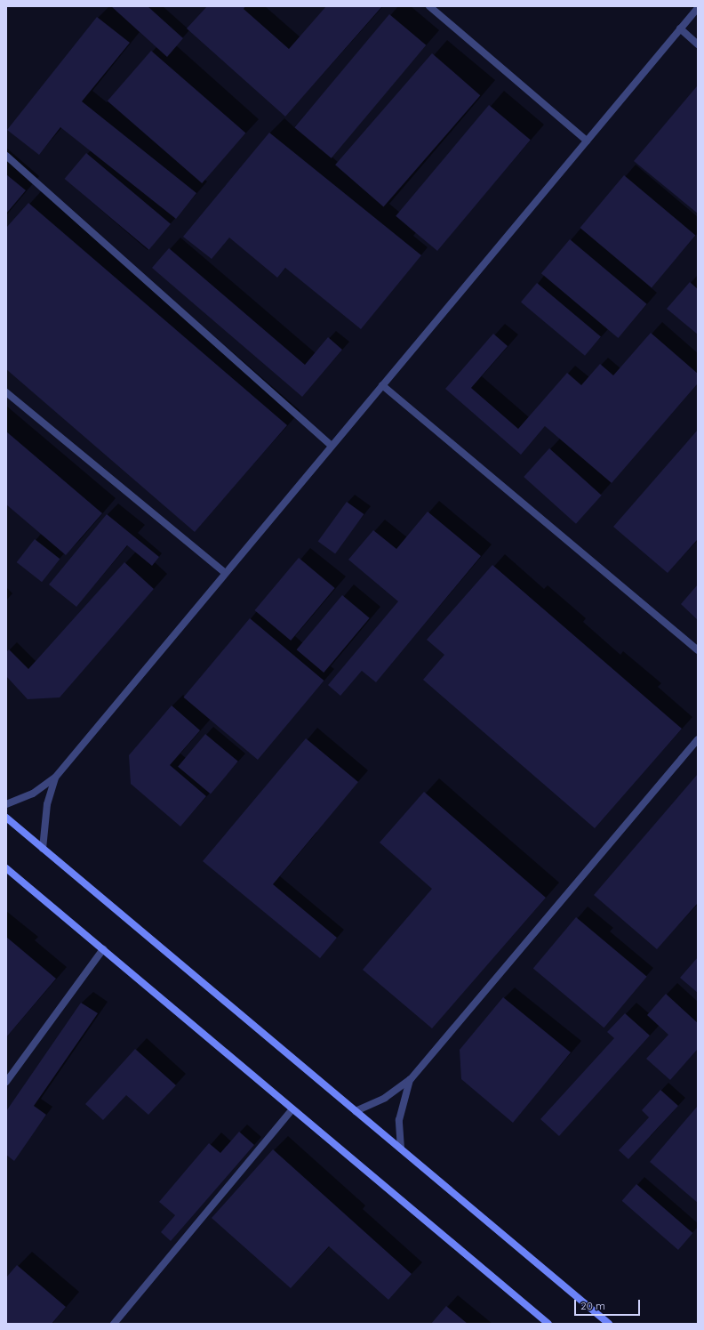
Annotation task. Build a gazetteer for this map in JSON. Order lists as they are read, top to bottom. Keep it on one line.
{"scale_bar":"20 m"}
